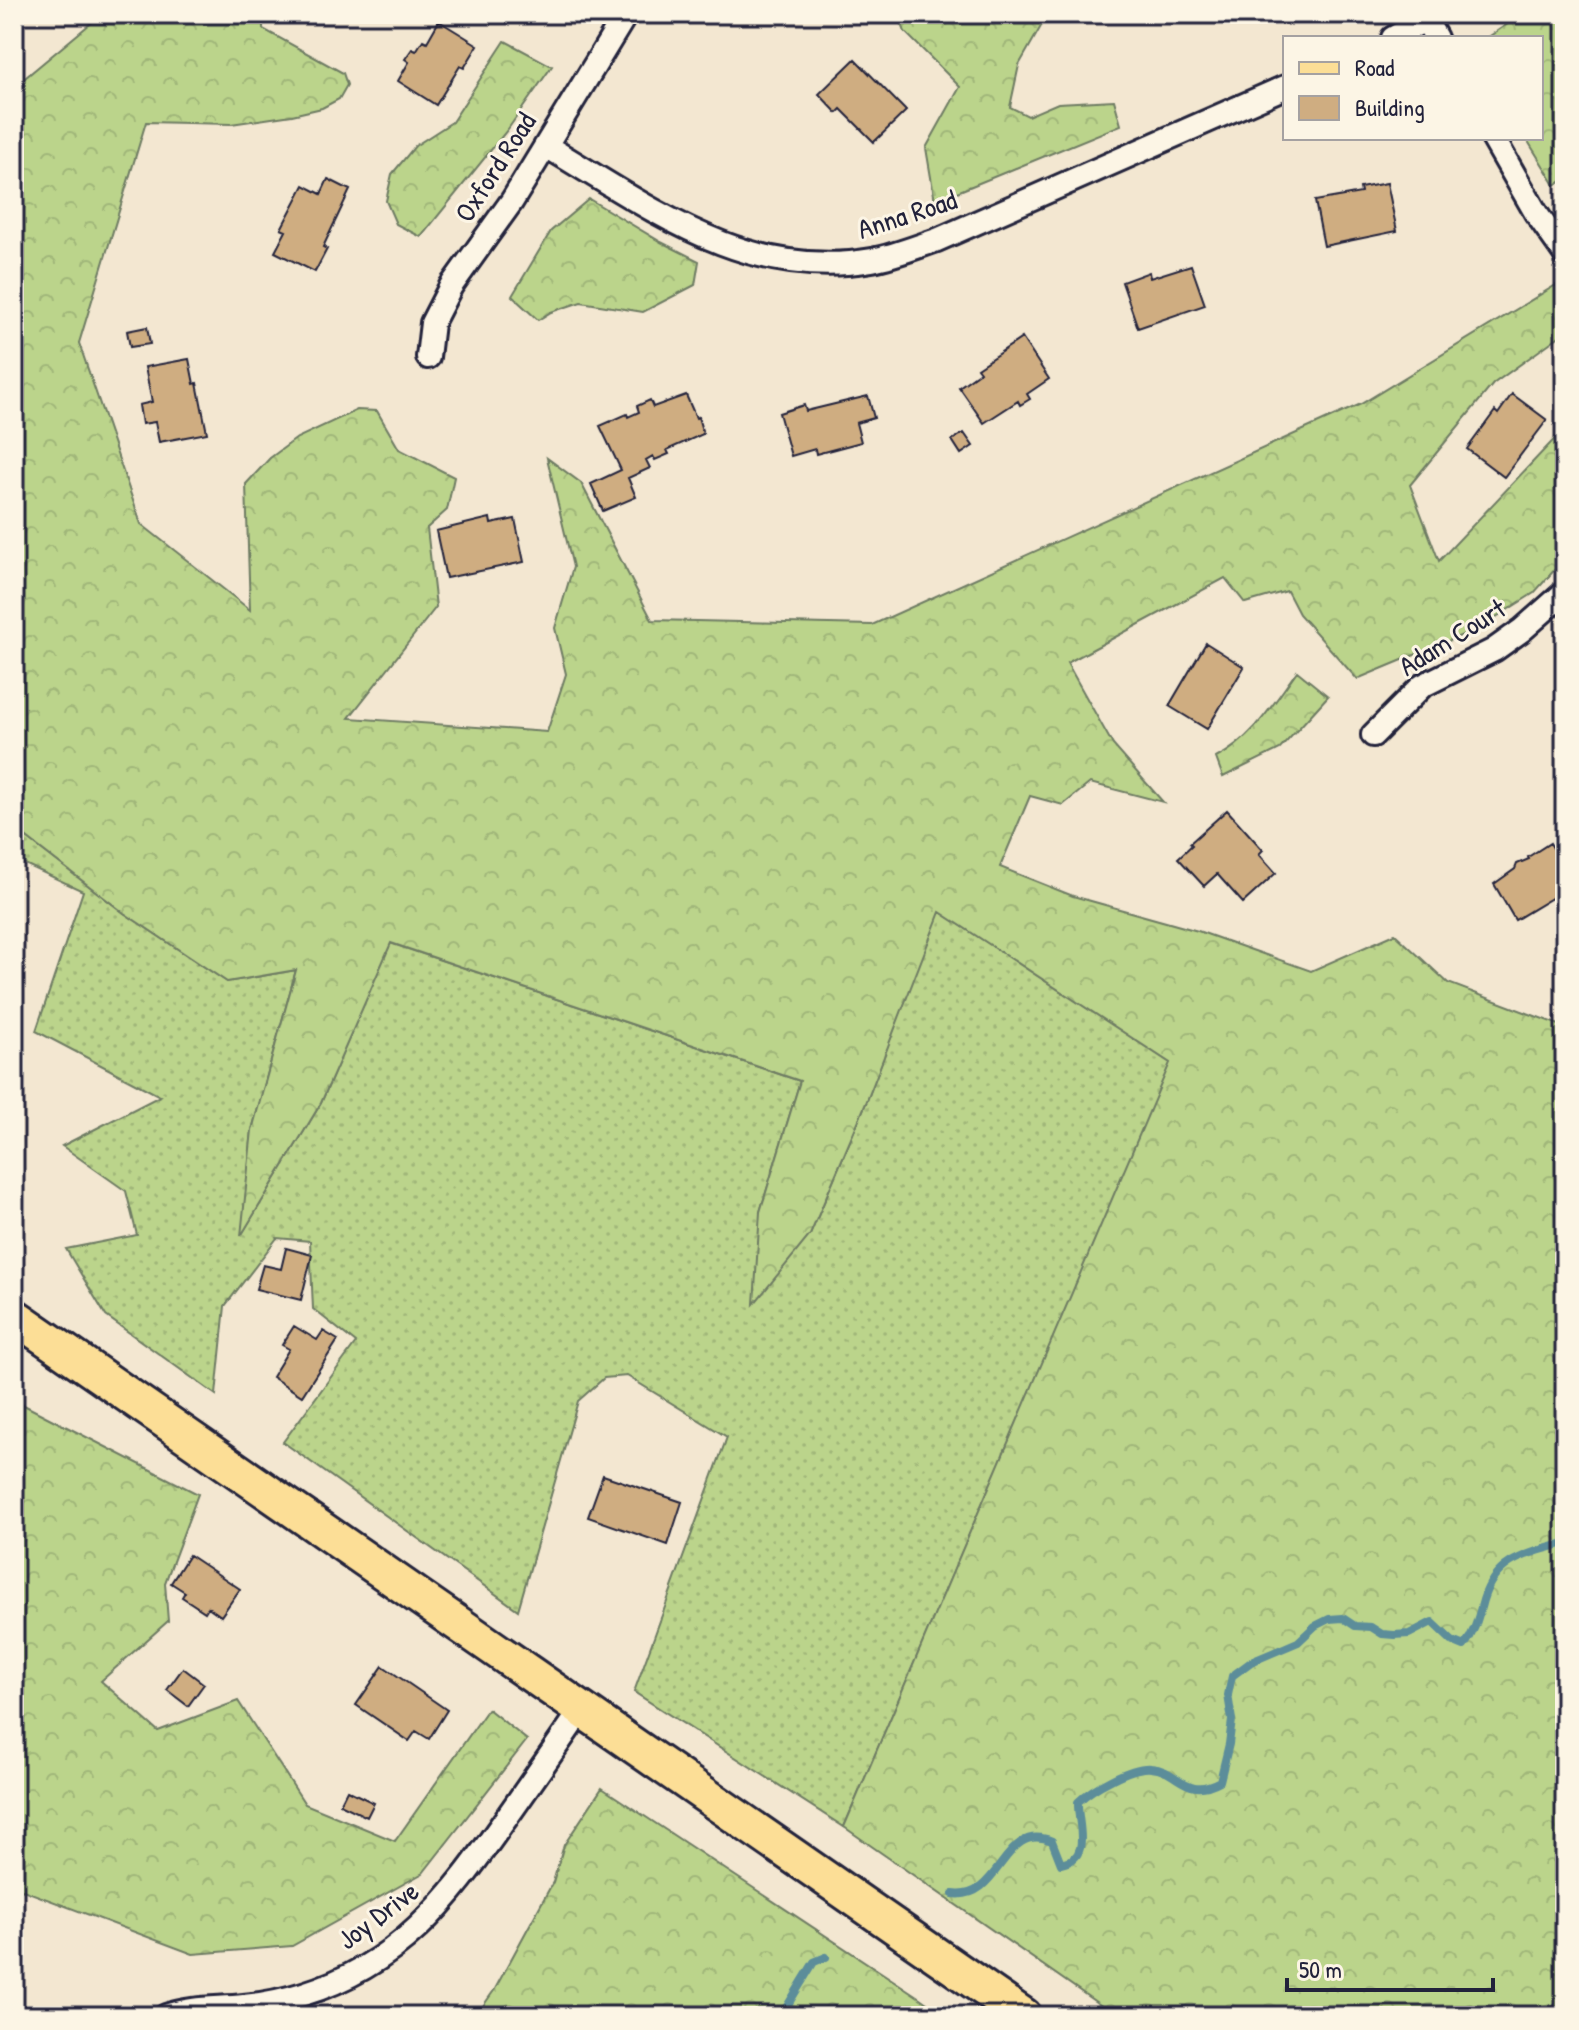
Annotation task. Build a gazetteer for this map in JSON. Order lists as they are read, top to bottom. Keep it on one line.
{"streets":{"street":["Oxford Road","Anna Road","Adam Court","Joy Drive"]},"crossings":[["Oxford Road","Anna Road"]],"legend":["Road","Building"],"scale_bar":"50 m"}
